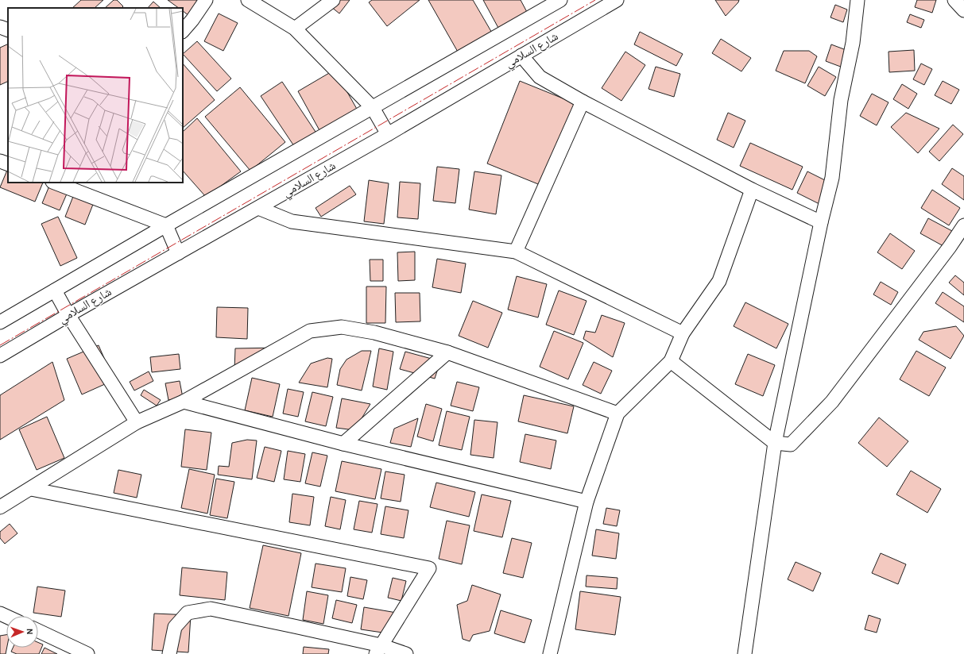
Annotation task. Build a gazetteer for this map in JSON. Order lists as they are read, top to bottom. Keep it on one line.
{"streets":{"street":["شارع السلامي"]},"north":"right"}
